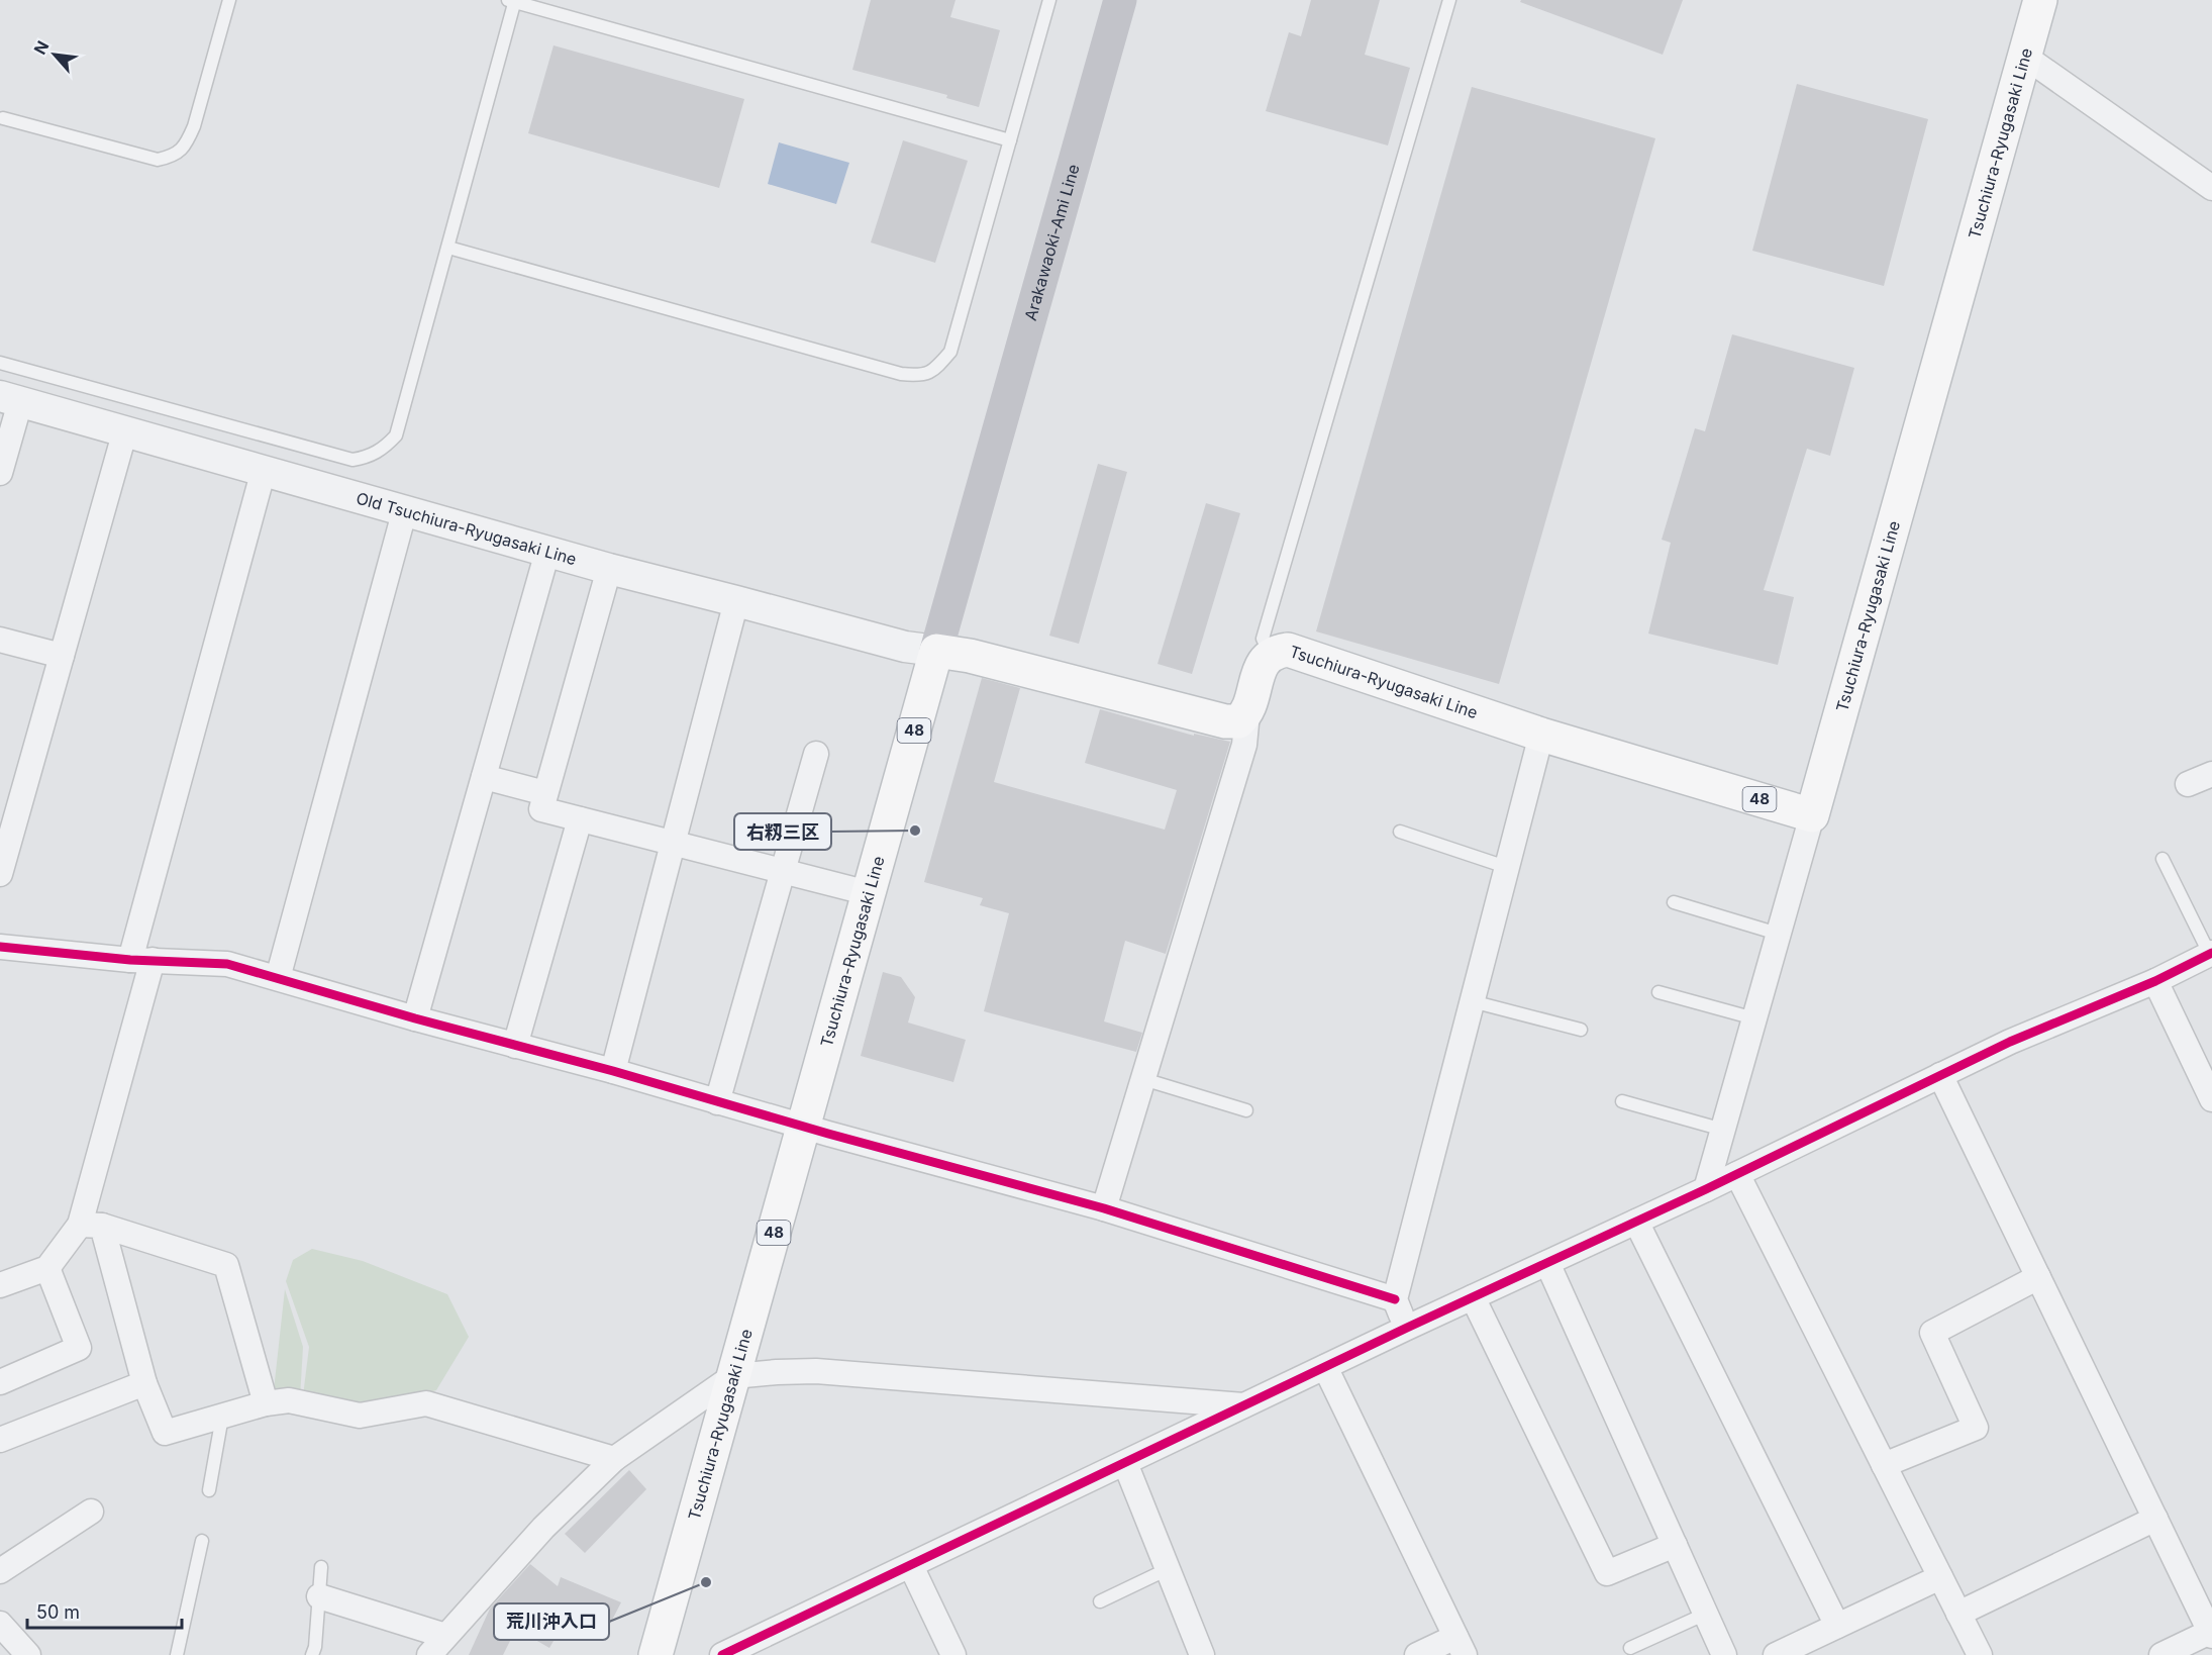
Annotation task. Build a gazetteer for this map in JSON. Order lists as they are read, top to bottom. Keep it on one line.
{"streets":{"main road":["Tsuchiura-Ryugasaki Line","Arakawaoki-Ami Line","48"],"street":["Old Tsuchiura-Ryugasaki Line"]},"crossings":[["Tsuchiura-Ryugasaki Line","Arakawaoki-Ami Line"],["Tsuchiura-Ryugasaki Line","Old Tsuchiura-Ryugasaki Line"],["Arakawaoki-Ami Line","Old Tsuchiura-Ryugasaki Line"]],"places":["右籾三区","荒川沖入口"],"scale_bar":"50 m","north":"top left"}
